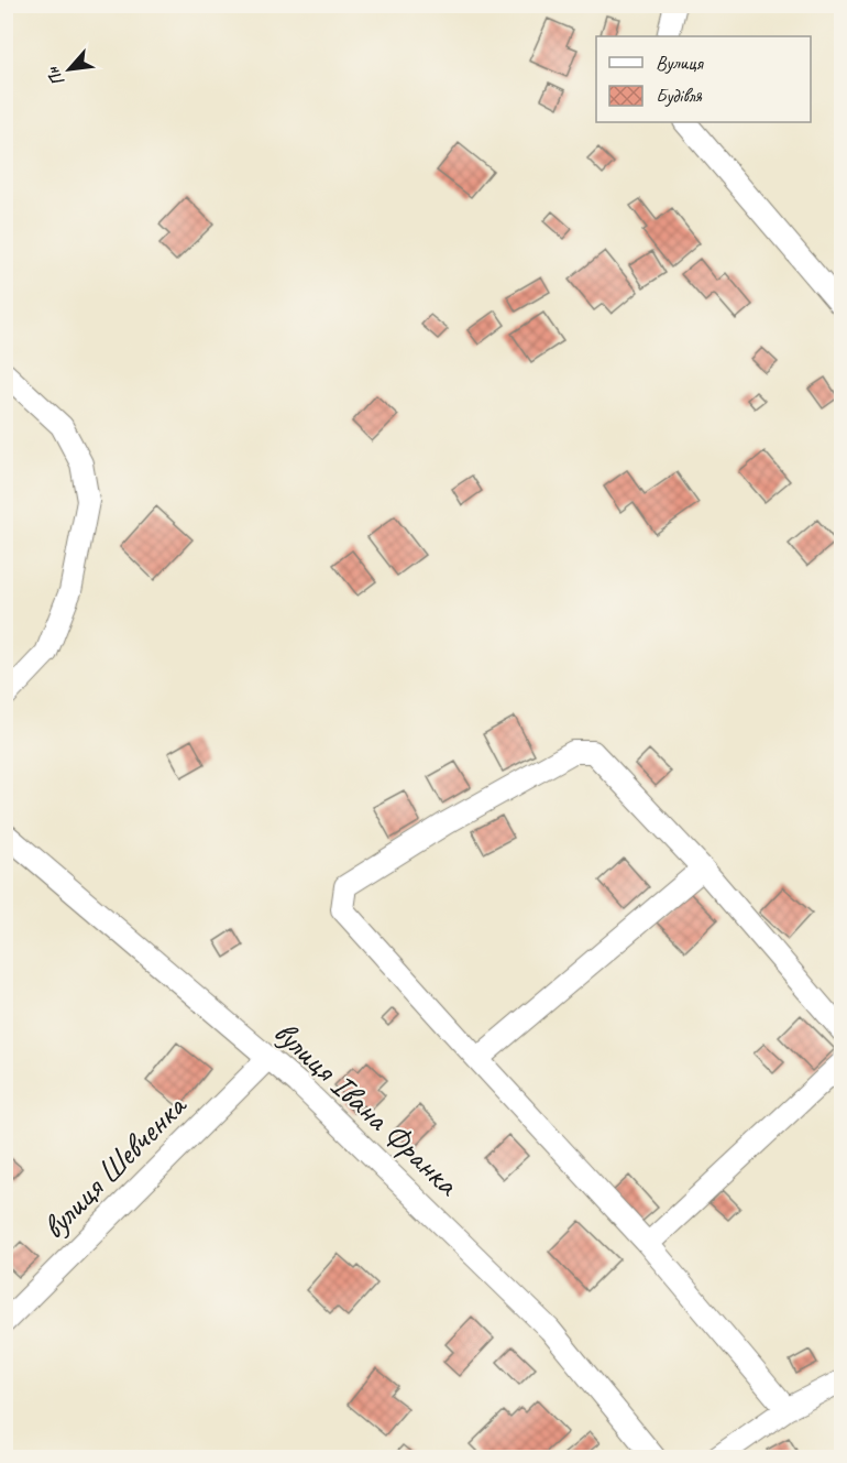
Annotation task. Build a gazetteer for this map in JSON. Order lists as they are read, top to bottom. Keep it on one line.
{"streets":{"street":["вулиця Івана Франка","вулиця Шевченка"]},"crossings":[["вулиця Івана Франка","вулиця Шевченка"]],"legend":["Вулиця","Будівля"],"north":"bottom left"}
